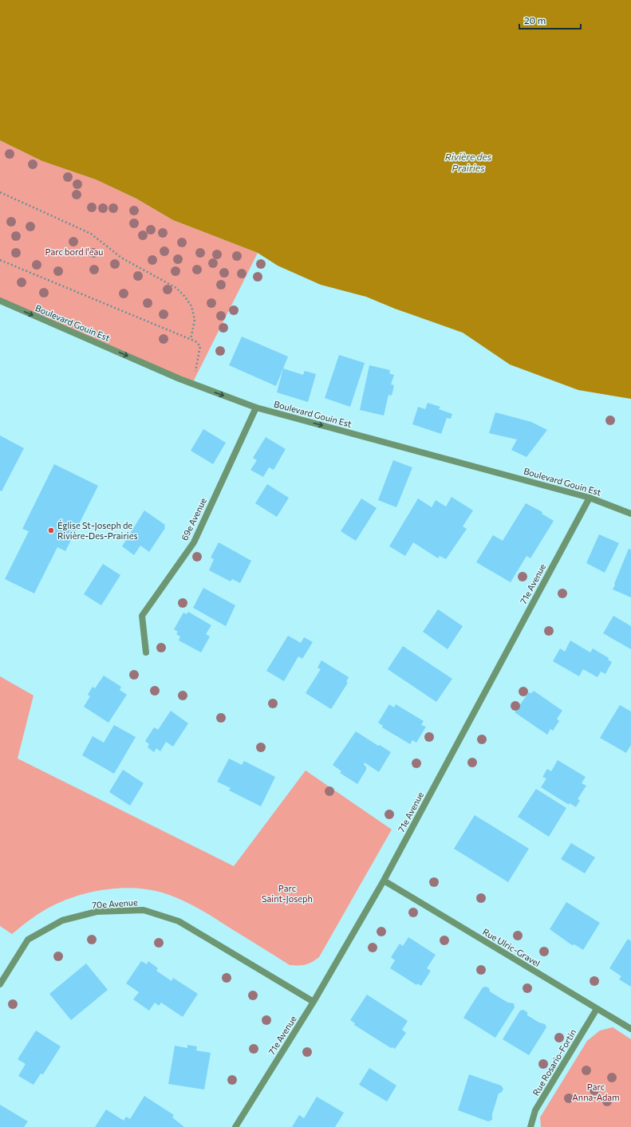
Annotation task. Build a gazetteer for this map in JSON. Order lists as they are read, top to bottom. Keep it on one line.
{"streets":{"street":["Boulevard Gouin Est","69e Avenue","71e Avenue","70e Avenue","Rue Ulric-Gravel","Rue Rosario-Fortin"]},"crossings":[["Boulevard Gouin Est","69e Avenue"],["Boulevard Gouin Est","71e Avenue"],["71e Avenue","70e Avenue"],["71e Avenue","Rue Ulric-Gravel"],["Rue Ulric-Gravel","Rue Rosario-Fortin"]],"one_way":["Boulevard Gouin Est"],"water":["Rivière des Prairies"],"parks":["Parc bord l'eau","Parc Saint-Joseph","Parc Anna-Adam"],"places":["Église St-Joseph de Rivière-Des-Prairies"],"scale_bar":"20 m"}
